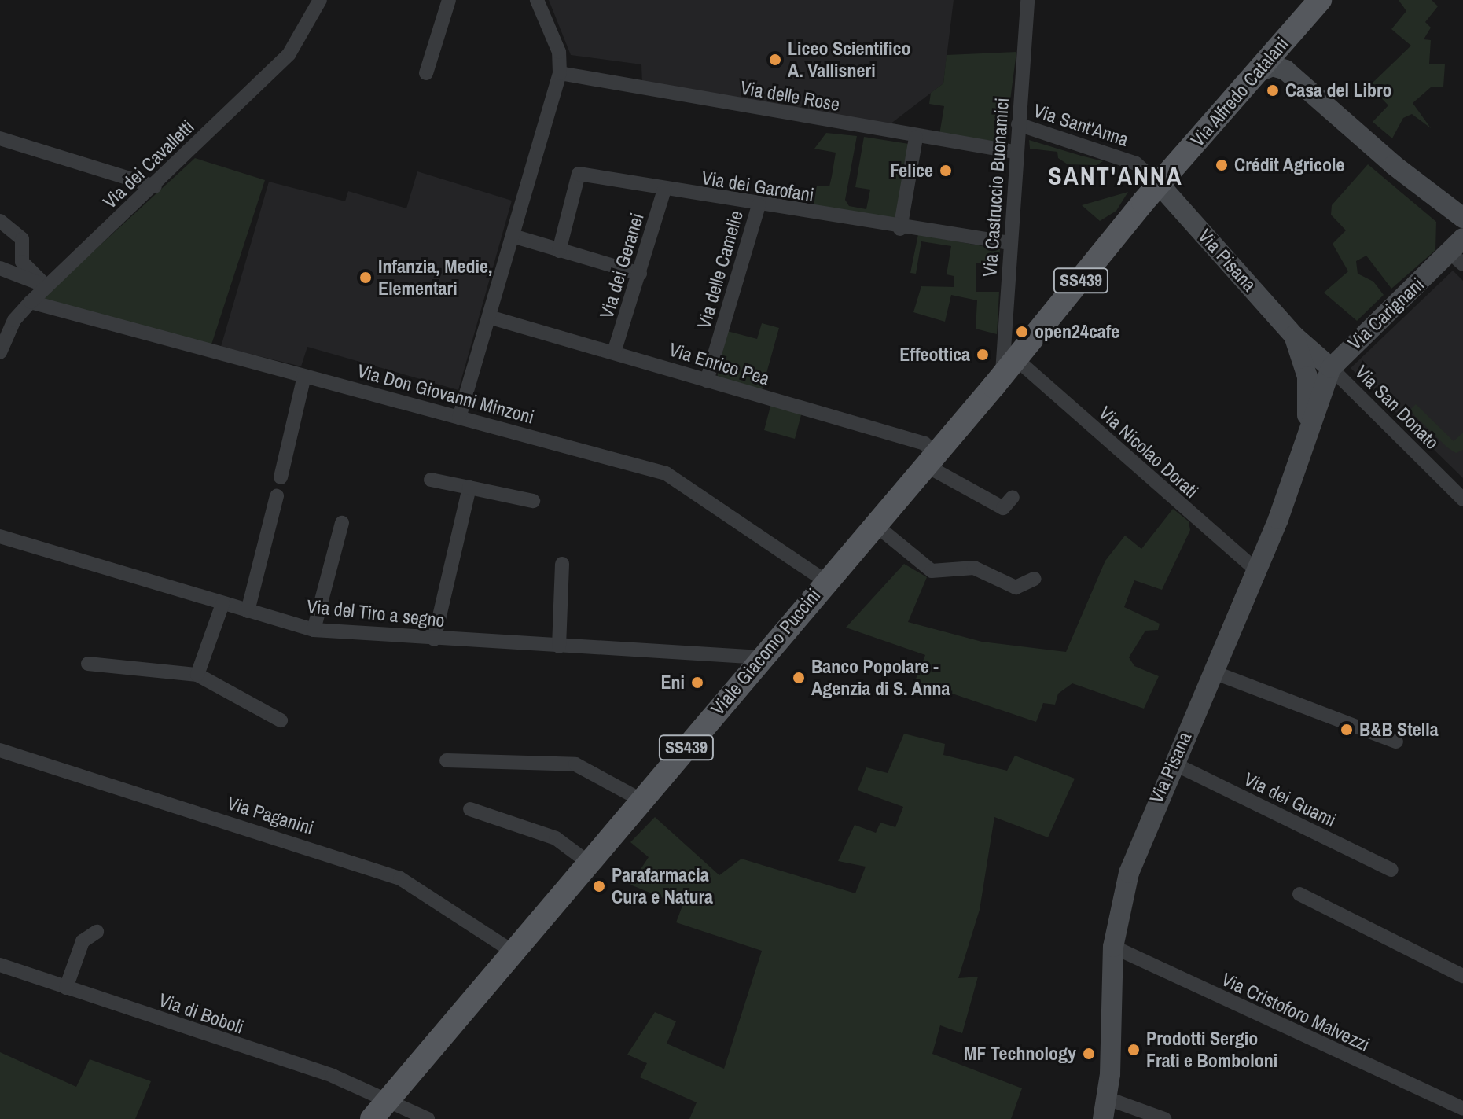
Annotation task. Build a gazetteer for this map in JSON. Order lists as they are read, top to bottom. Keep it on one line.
{"streets":{"main road":["Via Alfredo Catalani","Via Pisana","SS439","Via Carignani","Viale Giacomo Puccini"],"street":["Via delle Rose","Via Sant'Anna","Via dei Cavalletti","Via dei Garofani","Via Castruccio Buonamici","Via dei Geranei","Via delle Camelie","Via Enrico Pea","Via Don Giovanni Minzoni","Via San Donato","Via Nicolao Dorati","Via del Tiro a segno","Via dei Guami","Via Paganini","Via Cristoforo Malvezzi","Via di Boboli"]},"crossings":[["Via Alfredo Catalani","Via Sant'Anna"],["Via Alfredo Catalani","Via Pisana"],["Via Alfredo Catalani","Viale Giacomo Puccini"],["Via delle Rose","Via Castruccio Buonamici"],["Via Sant'Anna","Via Castruccio Buonamici"],["Via Sant'Anna","Via Pisana"],["Via Sant'Anna","Viale Giacomo Puccini"],["Via dei Cavalletti","Via Don Giovanni Minzoni"],["Via dei Garofani","Via Castruccio Buonamici"],["Via dei Garofani","Via dei Geranei"],["Via dei Garofani","Via delle Camelie"],["Via Castruccio Buonamici","Via Nicolao Dorati"],["Via Castruccio Buonamici","Viale Giacomo Puccini"],["Via Pisana","Via Carignani"],["Via Pisana","Via San Donato"],["Via Pisana","Via Nicolao Dorati"],["Via Pisana","Viale Giacomo Puccini"],["Via Pisana","Via dei Guami"],["Via Pisana","Via Cristoforo Malvezzi"],["Via dei Geranei","Via Enrico Pea"],["Via delle Camelie","Via Enrico Pea"],["Via Carignani","Via San Donato"],["Via Enrico Pea","Viale Giacomo Puccini"],["Via Don Giovanni Minzoni","Viale Giacomo Puccini"],["Via Nicolao Dorati","Viale Giacomo Puccini"],["Via del Tiro a segno","Viale Giacomo Puccini"],["Viale Giacomo Puccini","Via Paganini"],["Viale Giacomo Puccini","Via di Boboli"]],"districts":["SANT'ANNA"],"places":["Liceo Scientifico A. Vallisneri","Casa del Libro","Crédit Agricole","Felice","Infanzia, Medie, Elementari","open24cafe","Effeottica","Banco Popolare - Agenzia di S. Anna","Eni","B&B Stella","Parafarmacia Cura e Natura","Prodotti Sergio Frati e Bomboloni","MF Technology"]}
